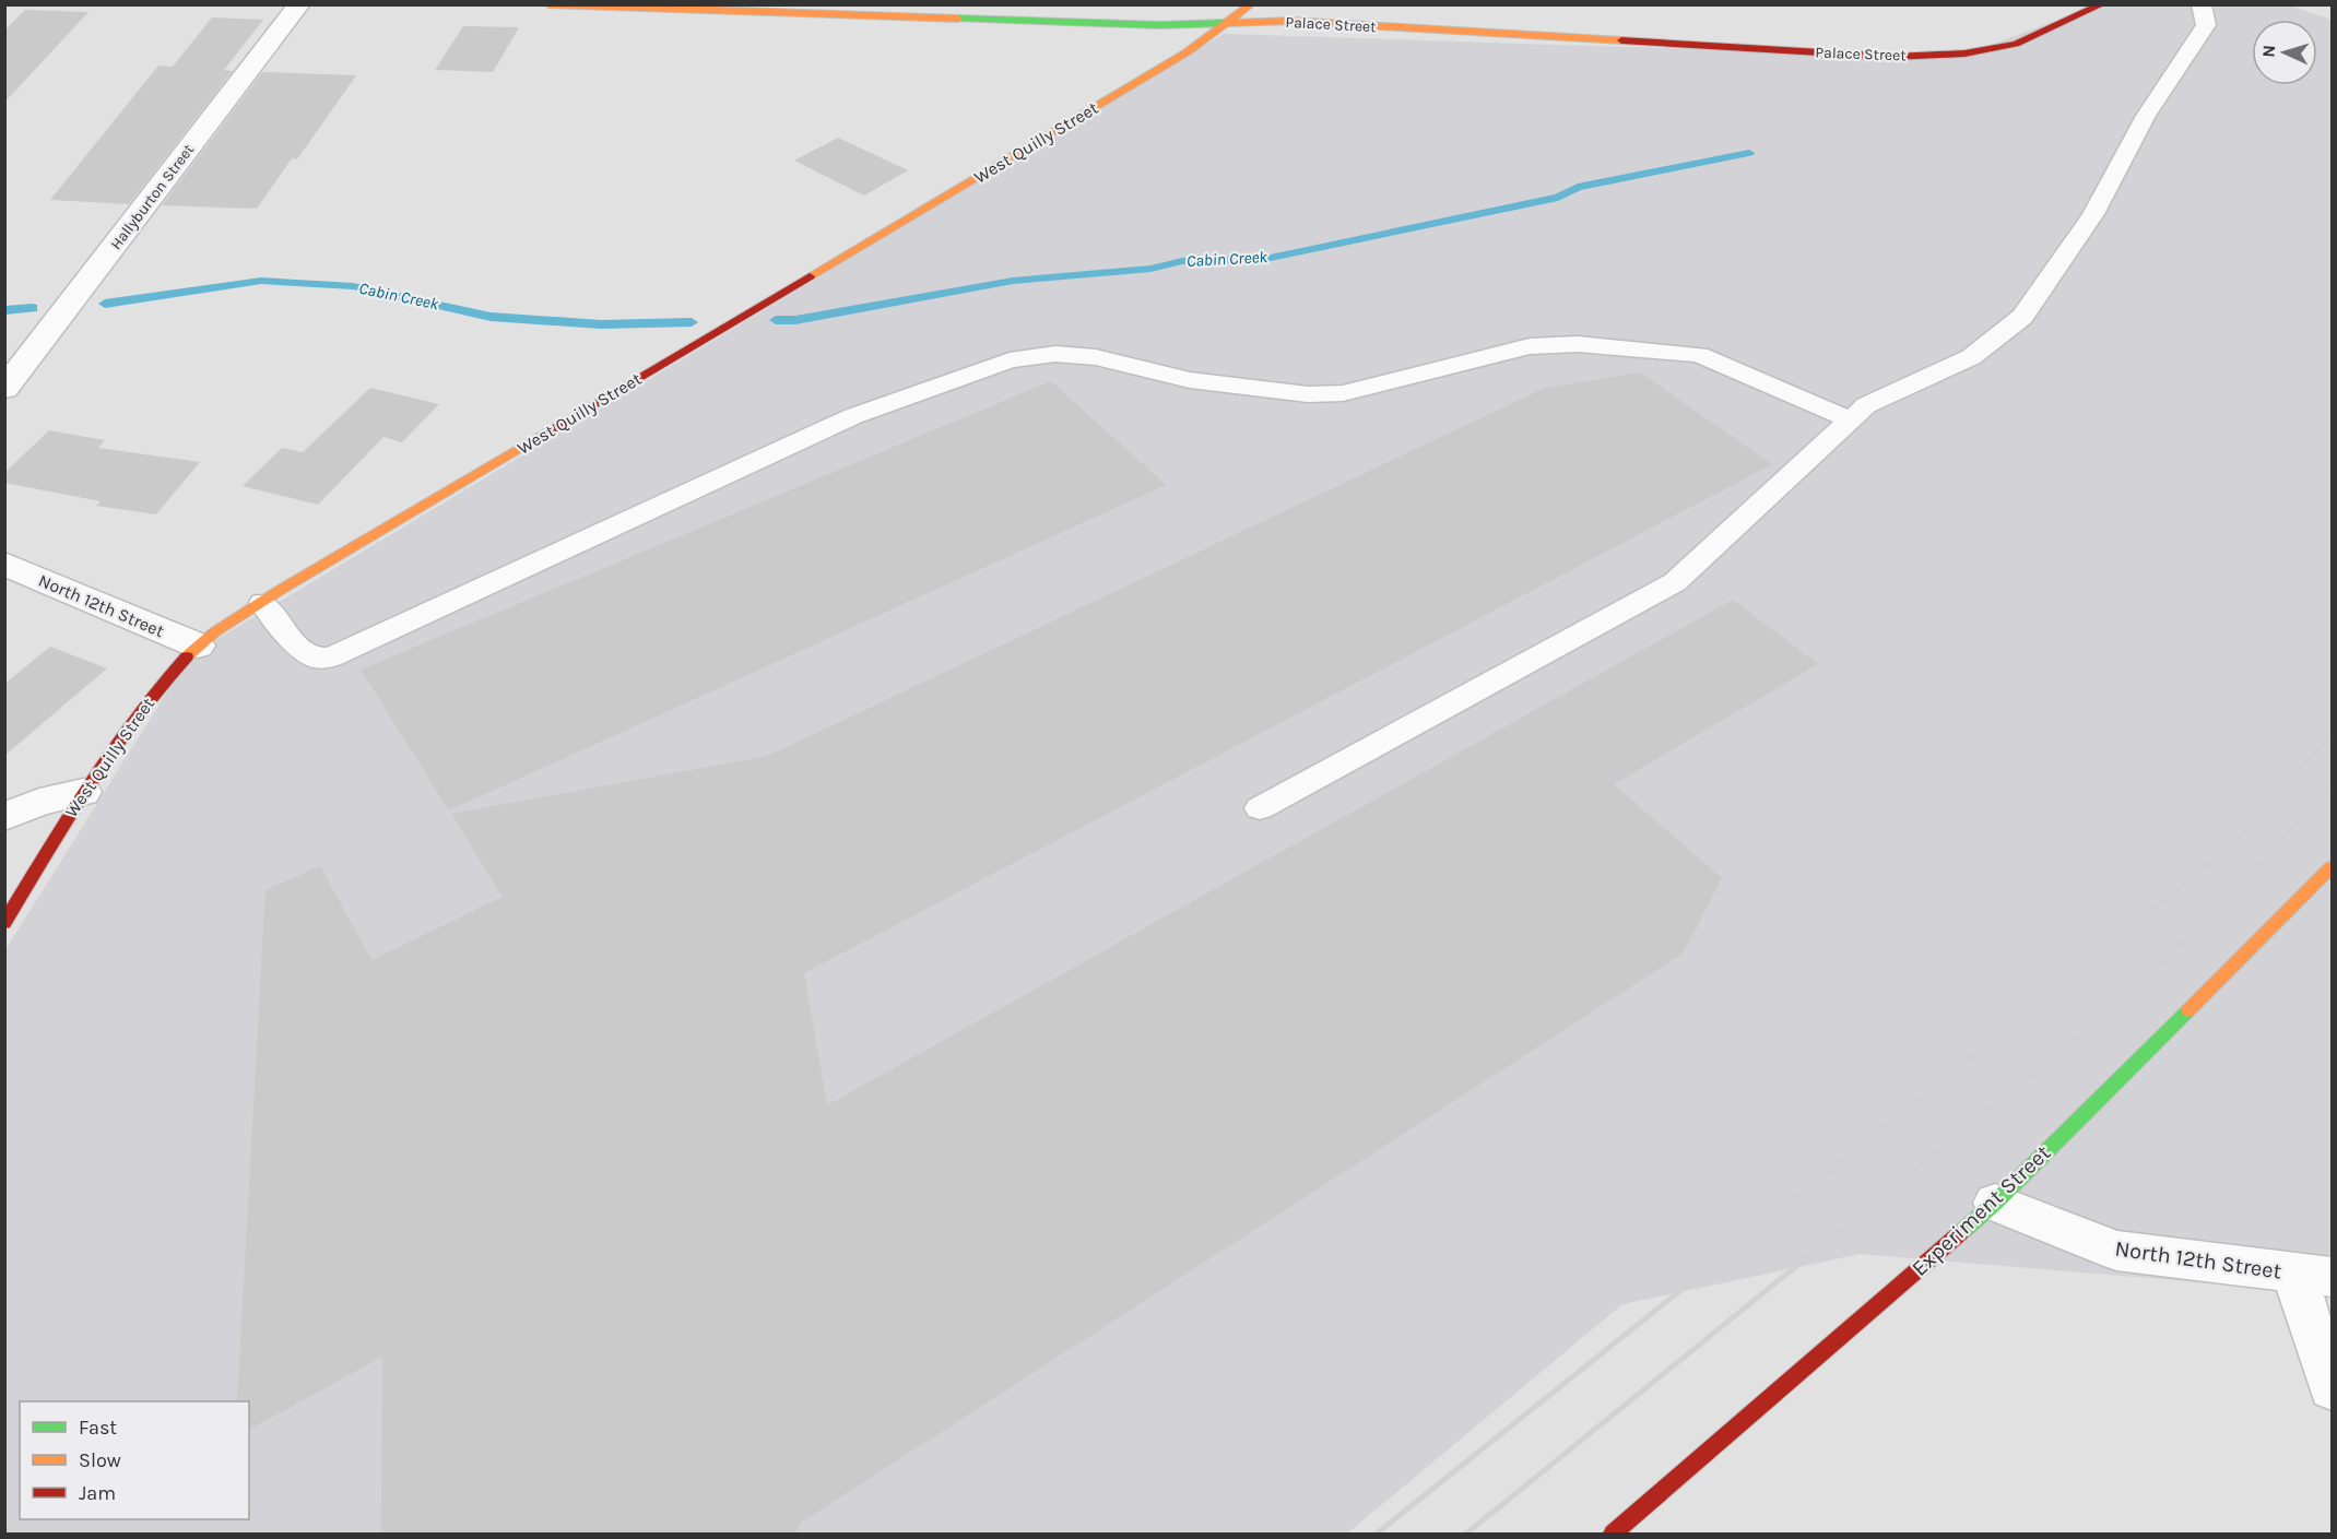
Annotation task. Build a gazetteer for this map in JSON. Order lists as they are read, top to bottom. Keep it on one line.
{"streets":{"street":["Palace Street","West Quilly Street","Hallyburton Street","North 12th Street","Experiment Street"]},"crossings":[["Palace Street","West Quilly Street"],["West Quilly Street","North 12th Street"],["North 12th Street","Experiment Street"]],"water":["Cabin Creek"],"legend":["Fast","Slow","Jam"],"north":"left"}
